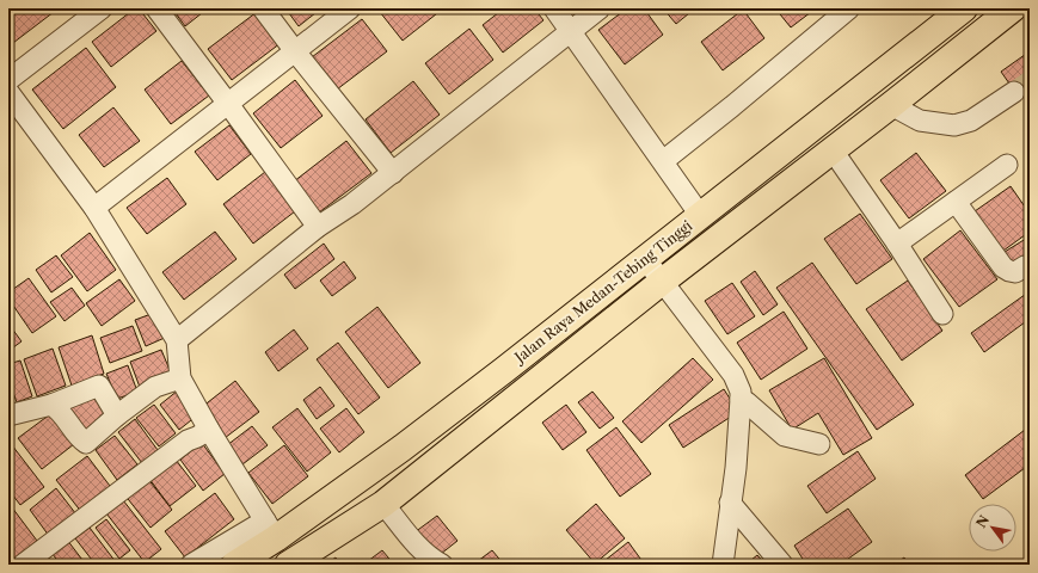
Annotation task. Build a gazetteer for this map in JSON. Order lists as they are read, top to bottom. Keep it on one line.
{"streets":{"highway":["Jalan Raya Medan-Tebing Tinggi"]},"north":"top left"}
